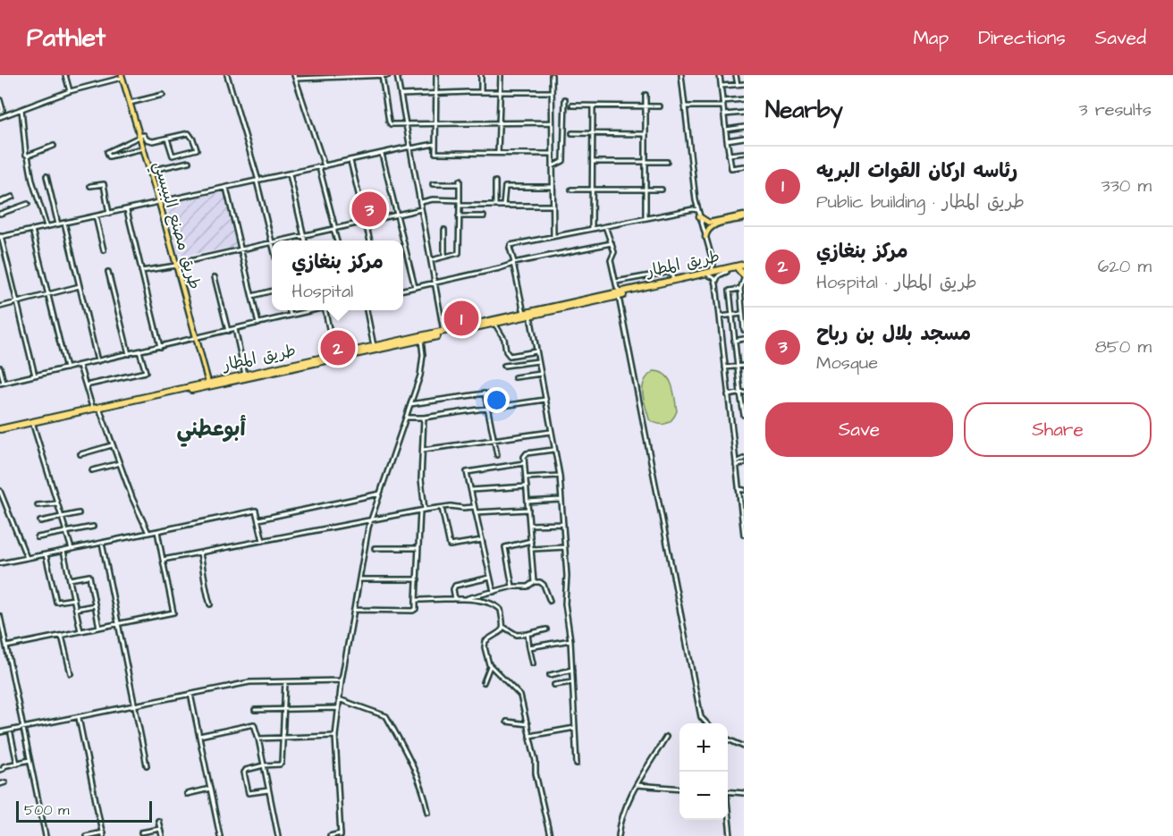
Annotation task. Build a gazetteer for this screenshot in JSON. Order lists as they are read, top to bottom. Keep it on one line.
{"streets":{"highway":["طريق المطار"],"main road":["طريق مصنع البيبسي"]},"crossings":[["طريق مصنع البيبسي","طريق المطار"]],"districts":["أبوعطني"],"scale_bar":"500 m","page":{"header":"Pathlet","nav":["Map","Directions","Saved"],"heading":["Nearby","3 results"],"list":[{"mark":"1","name":"رئاسه اركان القوات البريه","note":"Public building · طريق المطار","value":"330 m"},{"mark":"2","name":"مركز بنغازي","note":"Hospital · طريق المطار","value":"620 m"},{"mark":"3","name":"مسجد بلال بن رباح","note":"Mosque","value":"850 m"}],"pins":["3","1","2"],"popup":["مركز بنغازي","Hospital"],"buttons":["Save","Share"],"map_buttons":["+","−"],"scale":"500 m"}}
